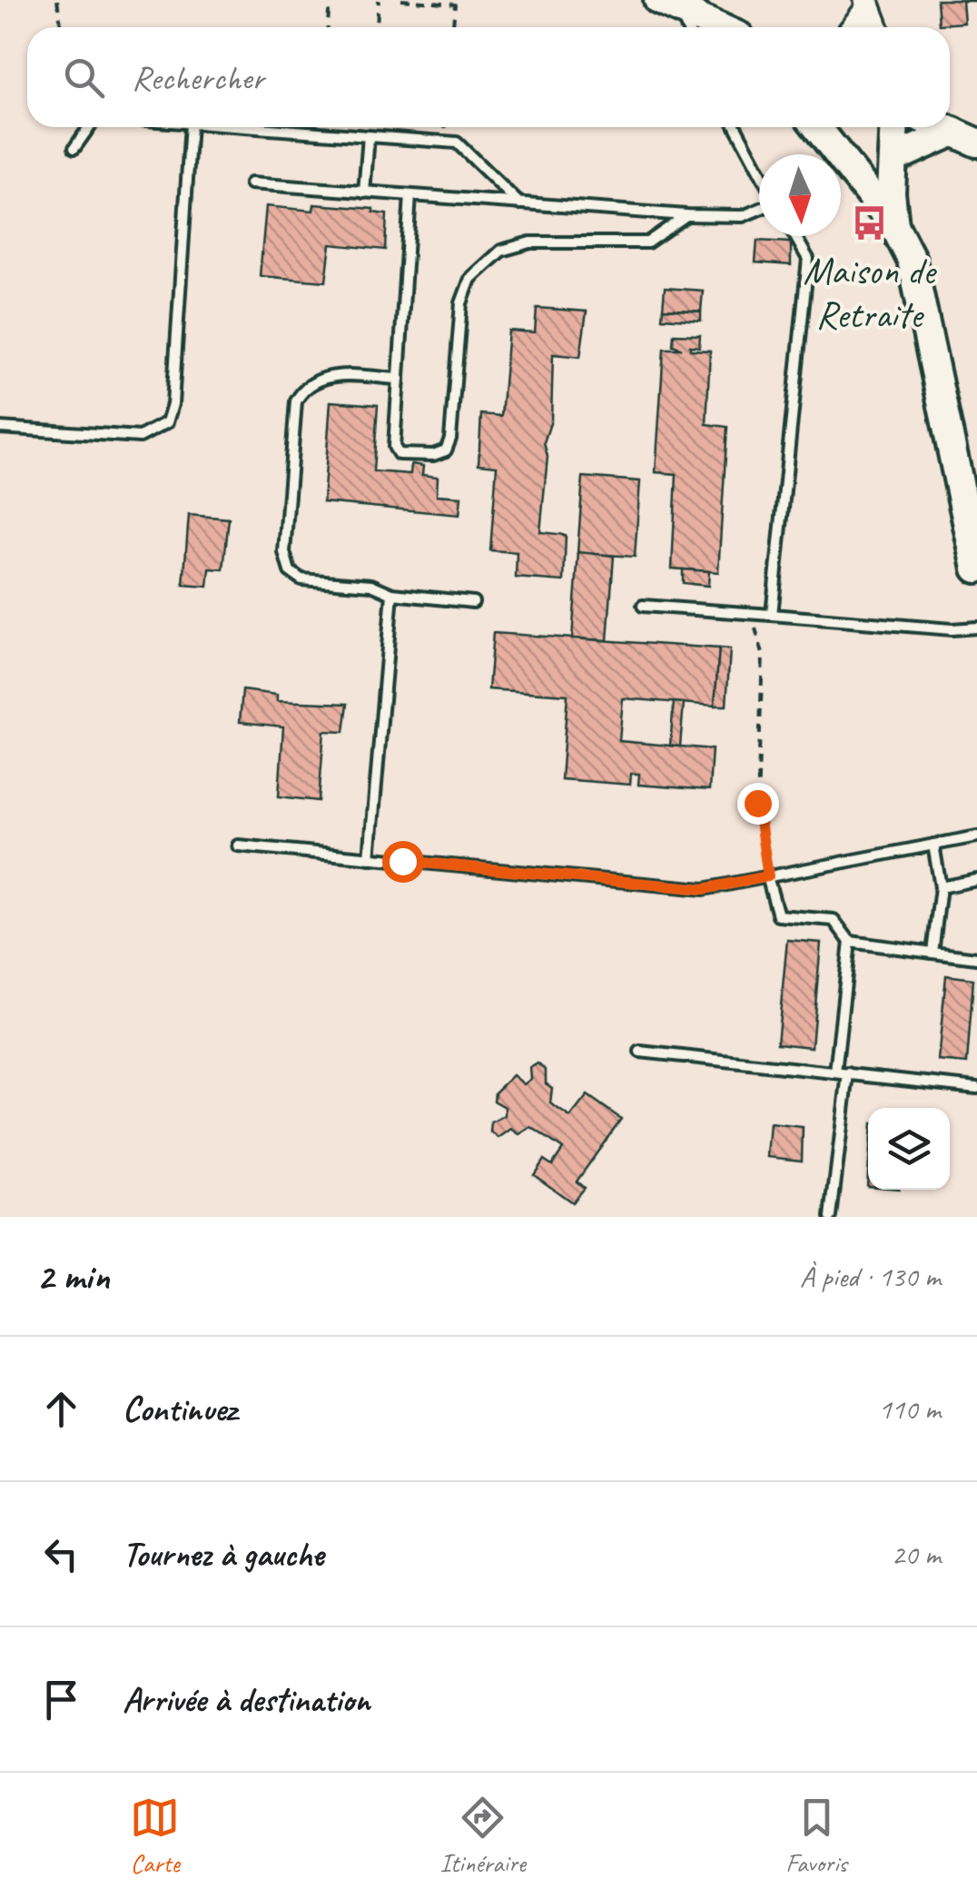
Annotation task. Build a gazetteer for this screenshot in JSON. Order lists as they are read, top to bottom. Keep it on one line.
{"places":{"bus stop":["Maison de Retraite"]},"north":"bottom","page":{"search":"Rechercher","heading":["2 min","À pied · 130 m"],"list":[["Continuez","110 m"],["Tournez à gauche","20 m"],"Arrivée à destination"],"nav":["Carte","Itinéraire","Favoris"]}}
